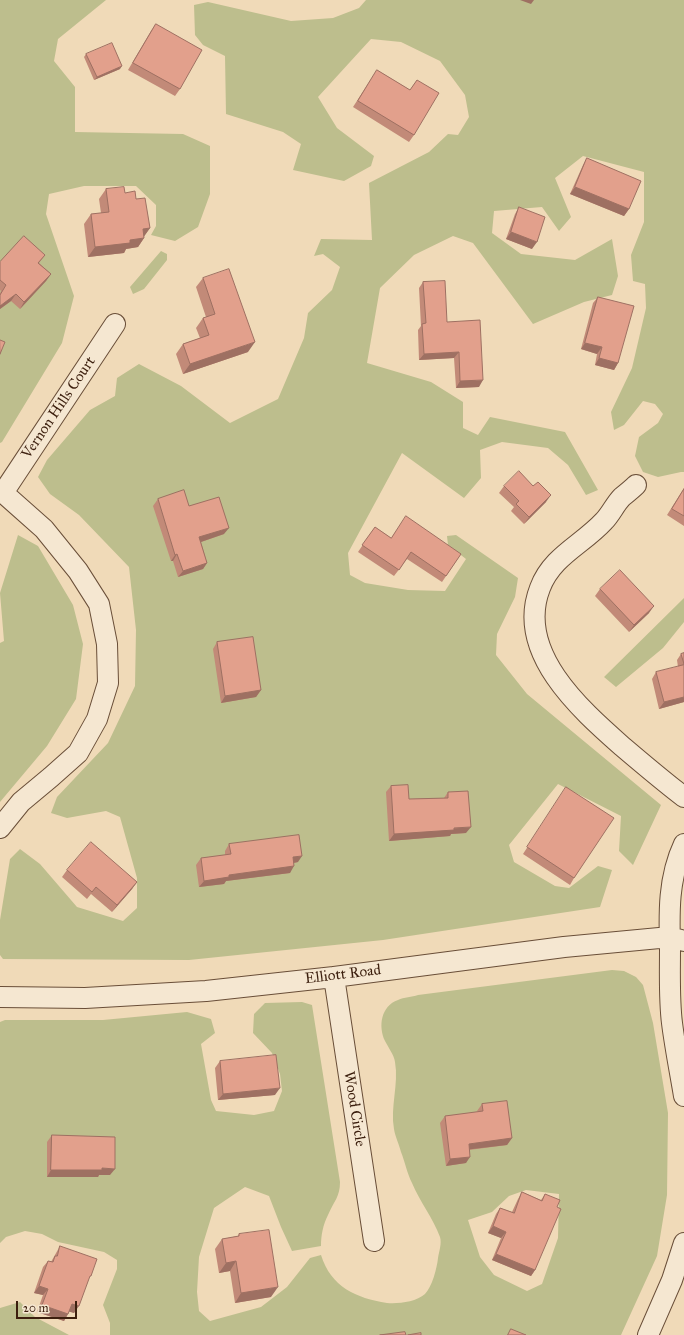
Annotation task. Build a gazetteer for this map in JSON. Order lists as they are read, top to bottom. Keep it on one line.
{"streets":{"street":["Vernon Hills Court","Elliott Road","Wood Circle"]},"crossings":[["Elliott Road","Wood Circle"]],"scale_bar":"20 m"}
